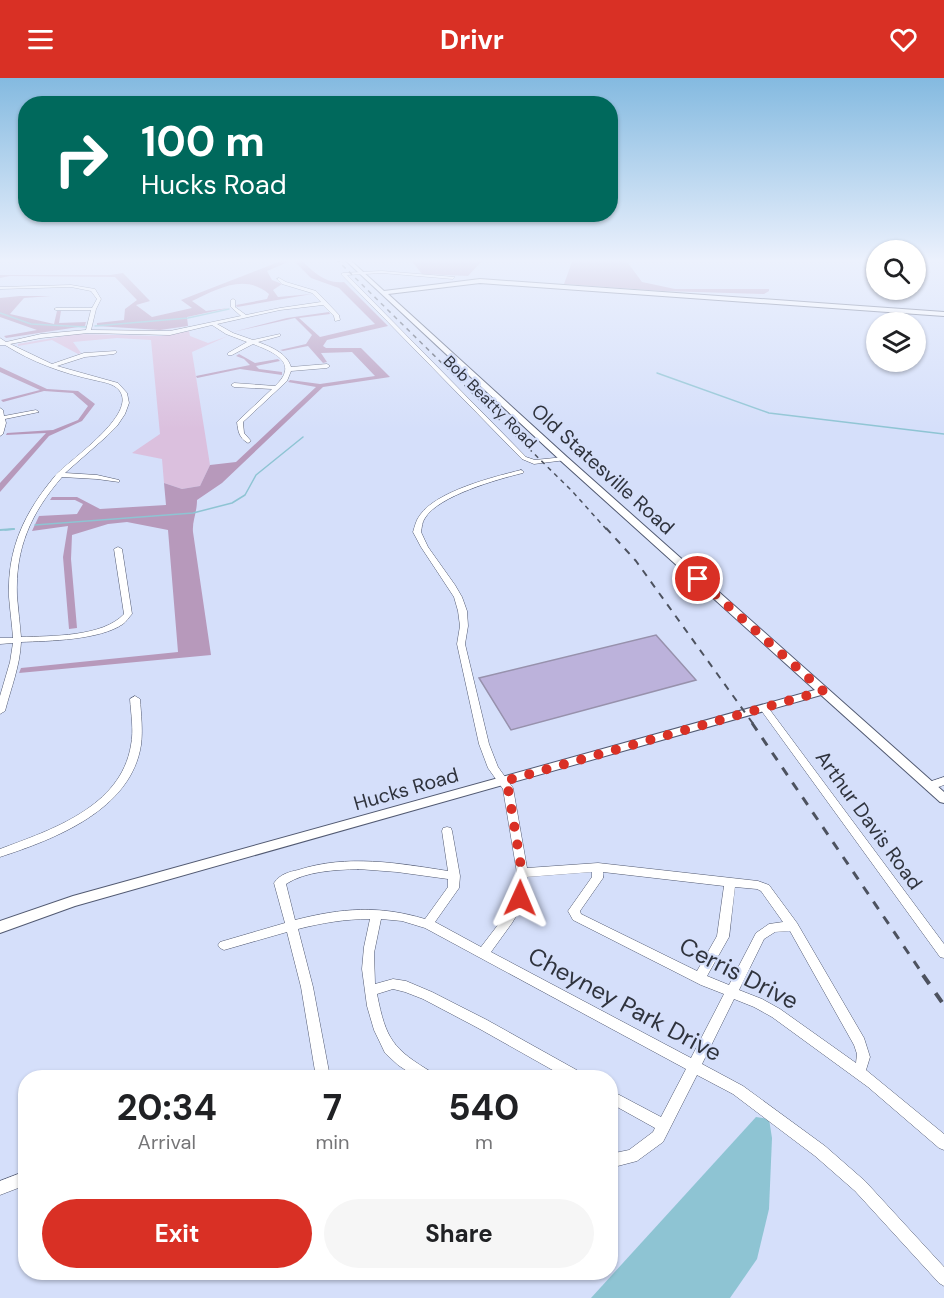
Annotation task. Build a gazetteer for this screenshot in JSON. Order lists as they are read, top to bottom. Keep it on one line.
{"streets":{"main road":["Old Statesville Road","Hucks Road"],"street":["Bob Beatty Road","Arthur Davis Road","Cerris Drive","Cheyney Park Drive"]},"crossings":[["Bob Beatty Road","Old Statesville Road"],["Old Statesville Road","Hucks Road"],["Hucks Road","Arthur Davis Road"]],"page":{"header":"Drivr","turn":["100 m","Hucks Road"],"eta":["20:34","Arrival","7","min","540","m"],"buttons":["Exit","Share"]}}
